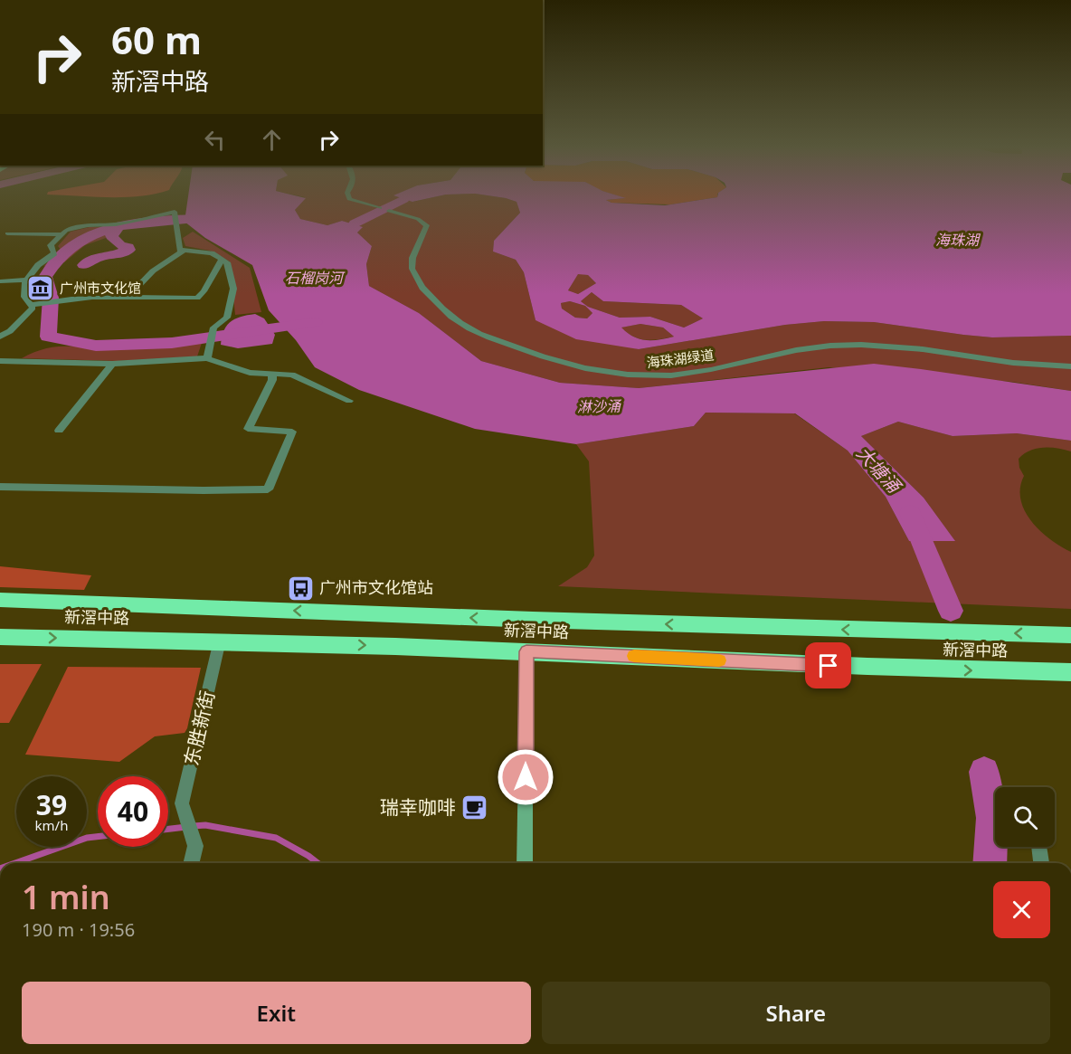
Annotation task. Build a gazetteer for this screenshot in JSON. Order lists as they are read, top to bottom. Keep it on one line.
{"streets":{"highway":["新滘中路"],"street":["海珠湖绿道","东胜新街"]},"crossings":[["新滘中路","东胜新街"]],"water":["海珠湖","石榴岗河","淋沙涌","大塘涌"],"places":{"museum":["广州市文化馆"],"bus stop":["广州市文化馆站"],"cafe":["瑞幸咖啡"]},"page":{"turn":["60 m","新滘中路"],"speed":"39 km/h","limit":"40","heading":["1 min","190 m · 19:56"],"buttons":["Exit","Share"]}}
